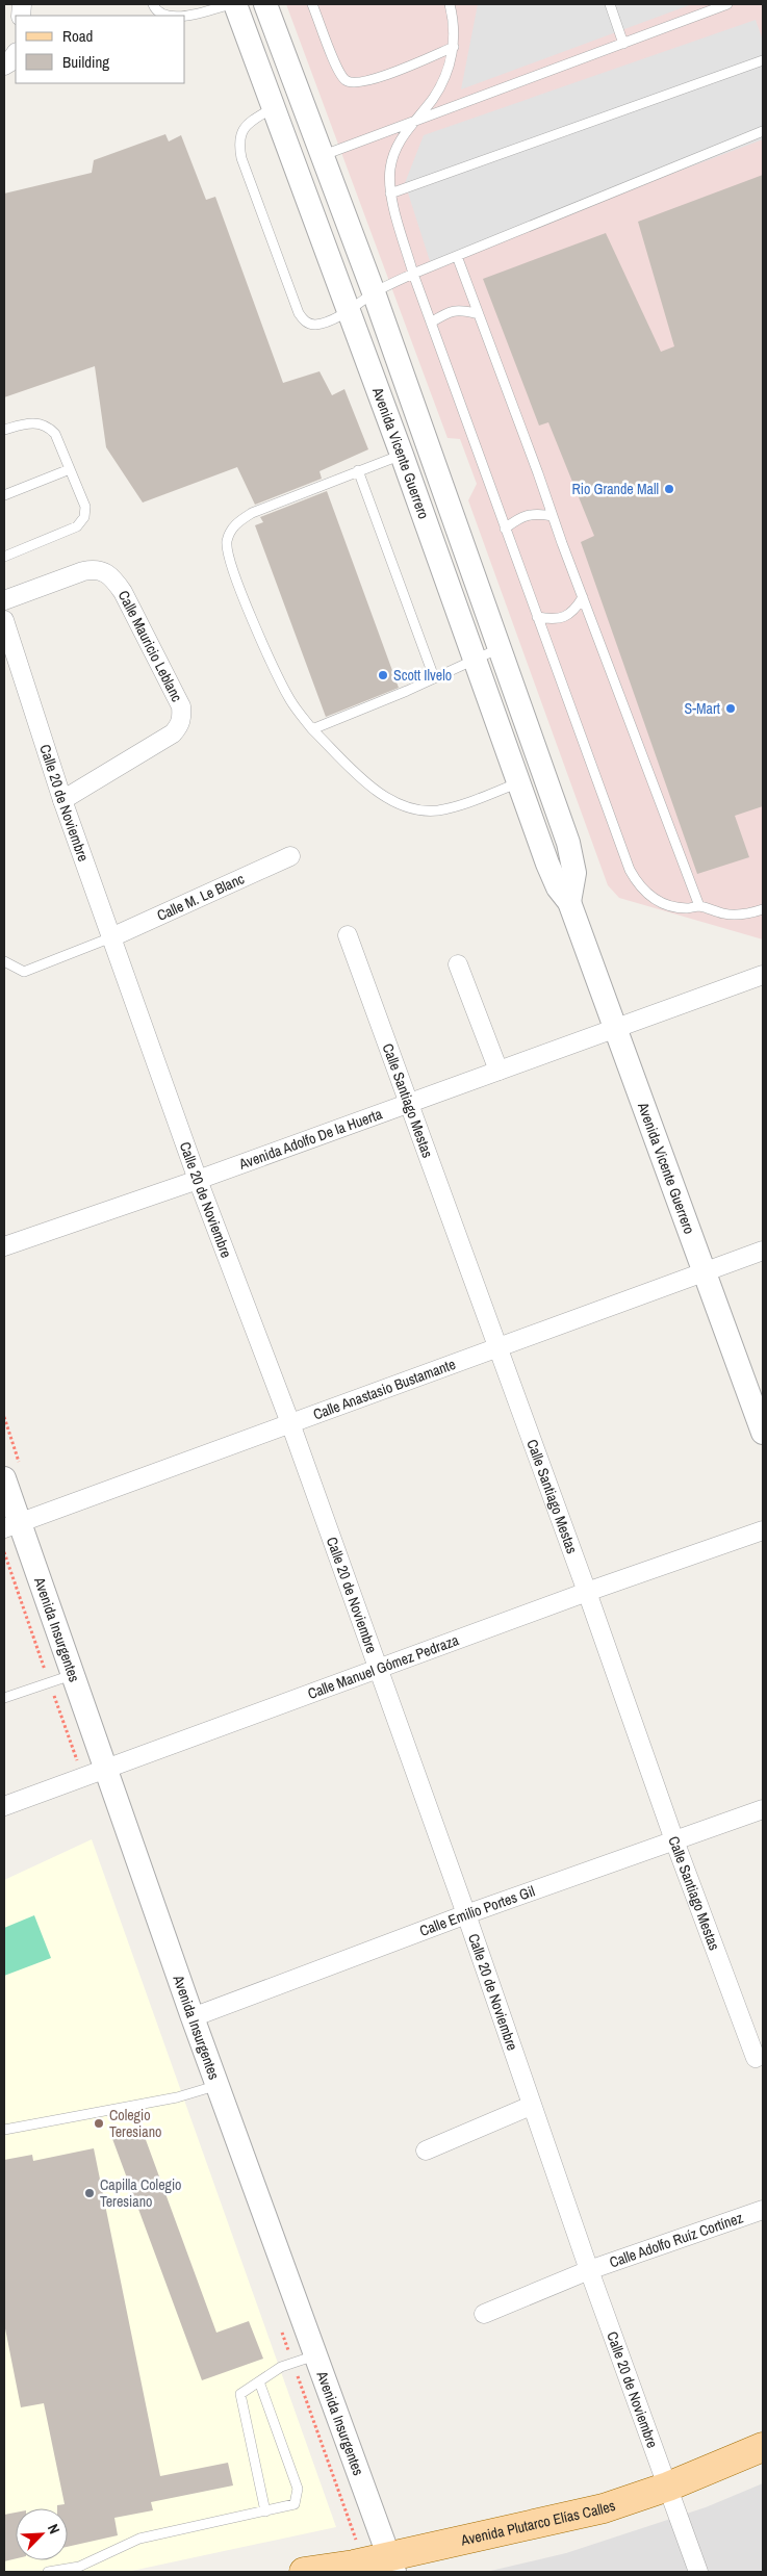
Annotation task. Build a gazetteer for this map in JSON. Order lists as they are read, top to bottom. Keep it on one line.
{"streets":{"main road":["Avenida Plutarco Elías Calles"],"street":["Avenida Vicente Guerrero","Calle Mauricio Leblanc","Calle 20 de Noviembre","Calle M. Le Blanc","Calle Santiago Mestas","Avenida Adolfo De la Huerta","Calle Anastasio Bustamante","Avenida Insurgentes","Calle Manuel Gómez Pedraza","Calle Emilio Portes Gil","Calle Adolfo Ruíz Cortínez"]},"crossings":[["Avenida Vicente Guerrero","Avenida Adolfo De la Huerta"],["Avenida Vicente Guerrero","Calle Anastasio Bustamante"],["Calle Mauricio Leblanc","Calle 20 de Noviembre"],["Calle 20 de Noviembre","Calle M. Le Blanc"],["Calle 20 de Noviembre","Avenida Adolfo De la Huerta"],["Calle 20 de Noviembre","Calle Anastasio Bustamante"],["Calle 20 de Noviembre","Calle Manuel Gómez Pedraza"],["Calle 20 de Noviembre","Calle Emilio Portes Gil"],["Calle 20 de Noviembre","Calle Adolfo Ruíz Cortínez"],["Calle 20 de Noviembre","Avenida Plutarco Elías Calles"],["Calle Santiago Mestas","Avenida Adolfo De la Huerta"],["Calle Santiago Mestas","Calle Anastasio Bustamante"],["Calle Santiago Mestas","Calle Manuel Gómez Pedraza"],["Calle Santiago Mestas","Calle Emilio Portes Gil"],["Calle Anastasio Bustamante","Avenida Insurgentes"],["Avenida Insurgentes","Calle Manuel Gómez Pedraza"],["Avenida Insurgentes","Calle Emilio Portes Gil"],["Avenida Insurgentes","Avenida Plutarco Elías Calles"]],"places":["Rio Grande Mall","Scott Ilvelo","S-Mart","Colegio Teresiano","Capilla Colegio Teresiano"],"legend":["Road","Building"],"north":"top right"}
